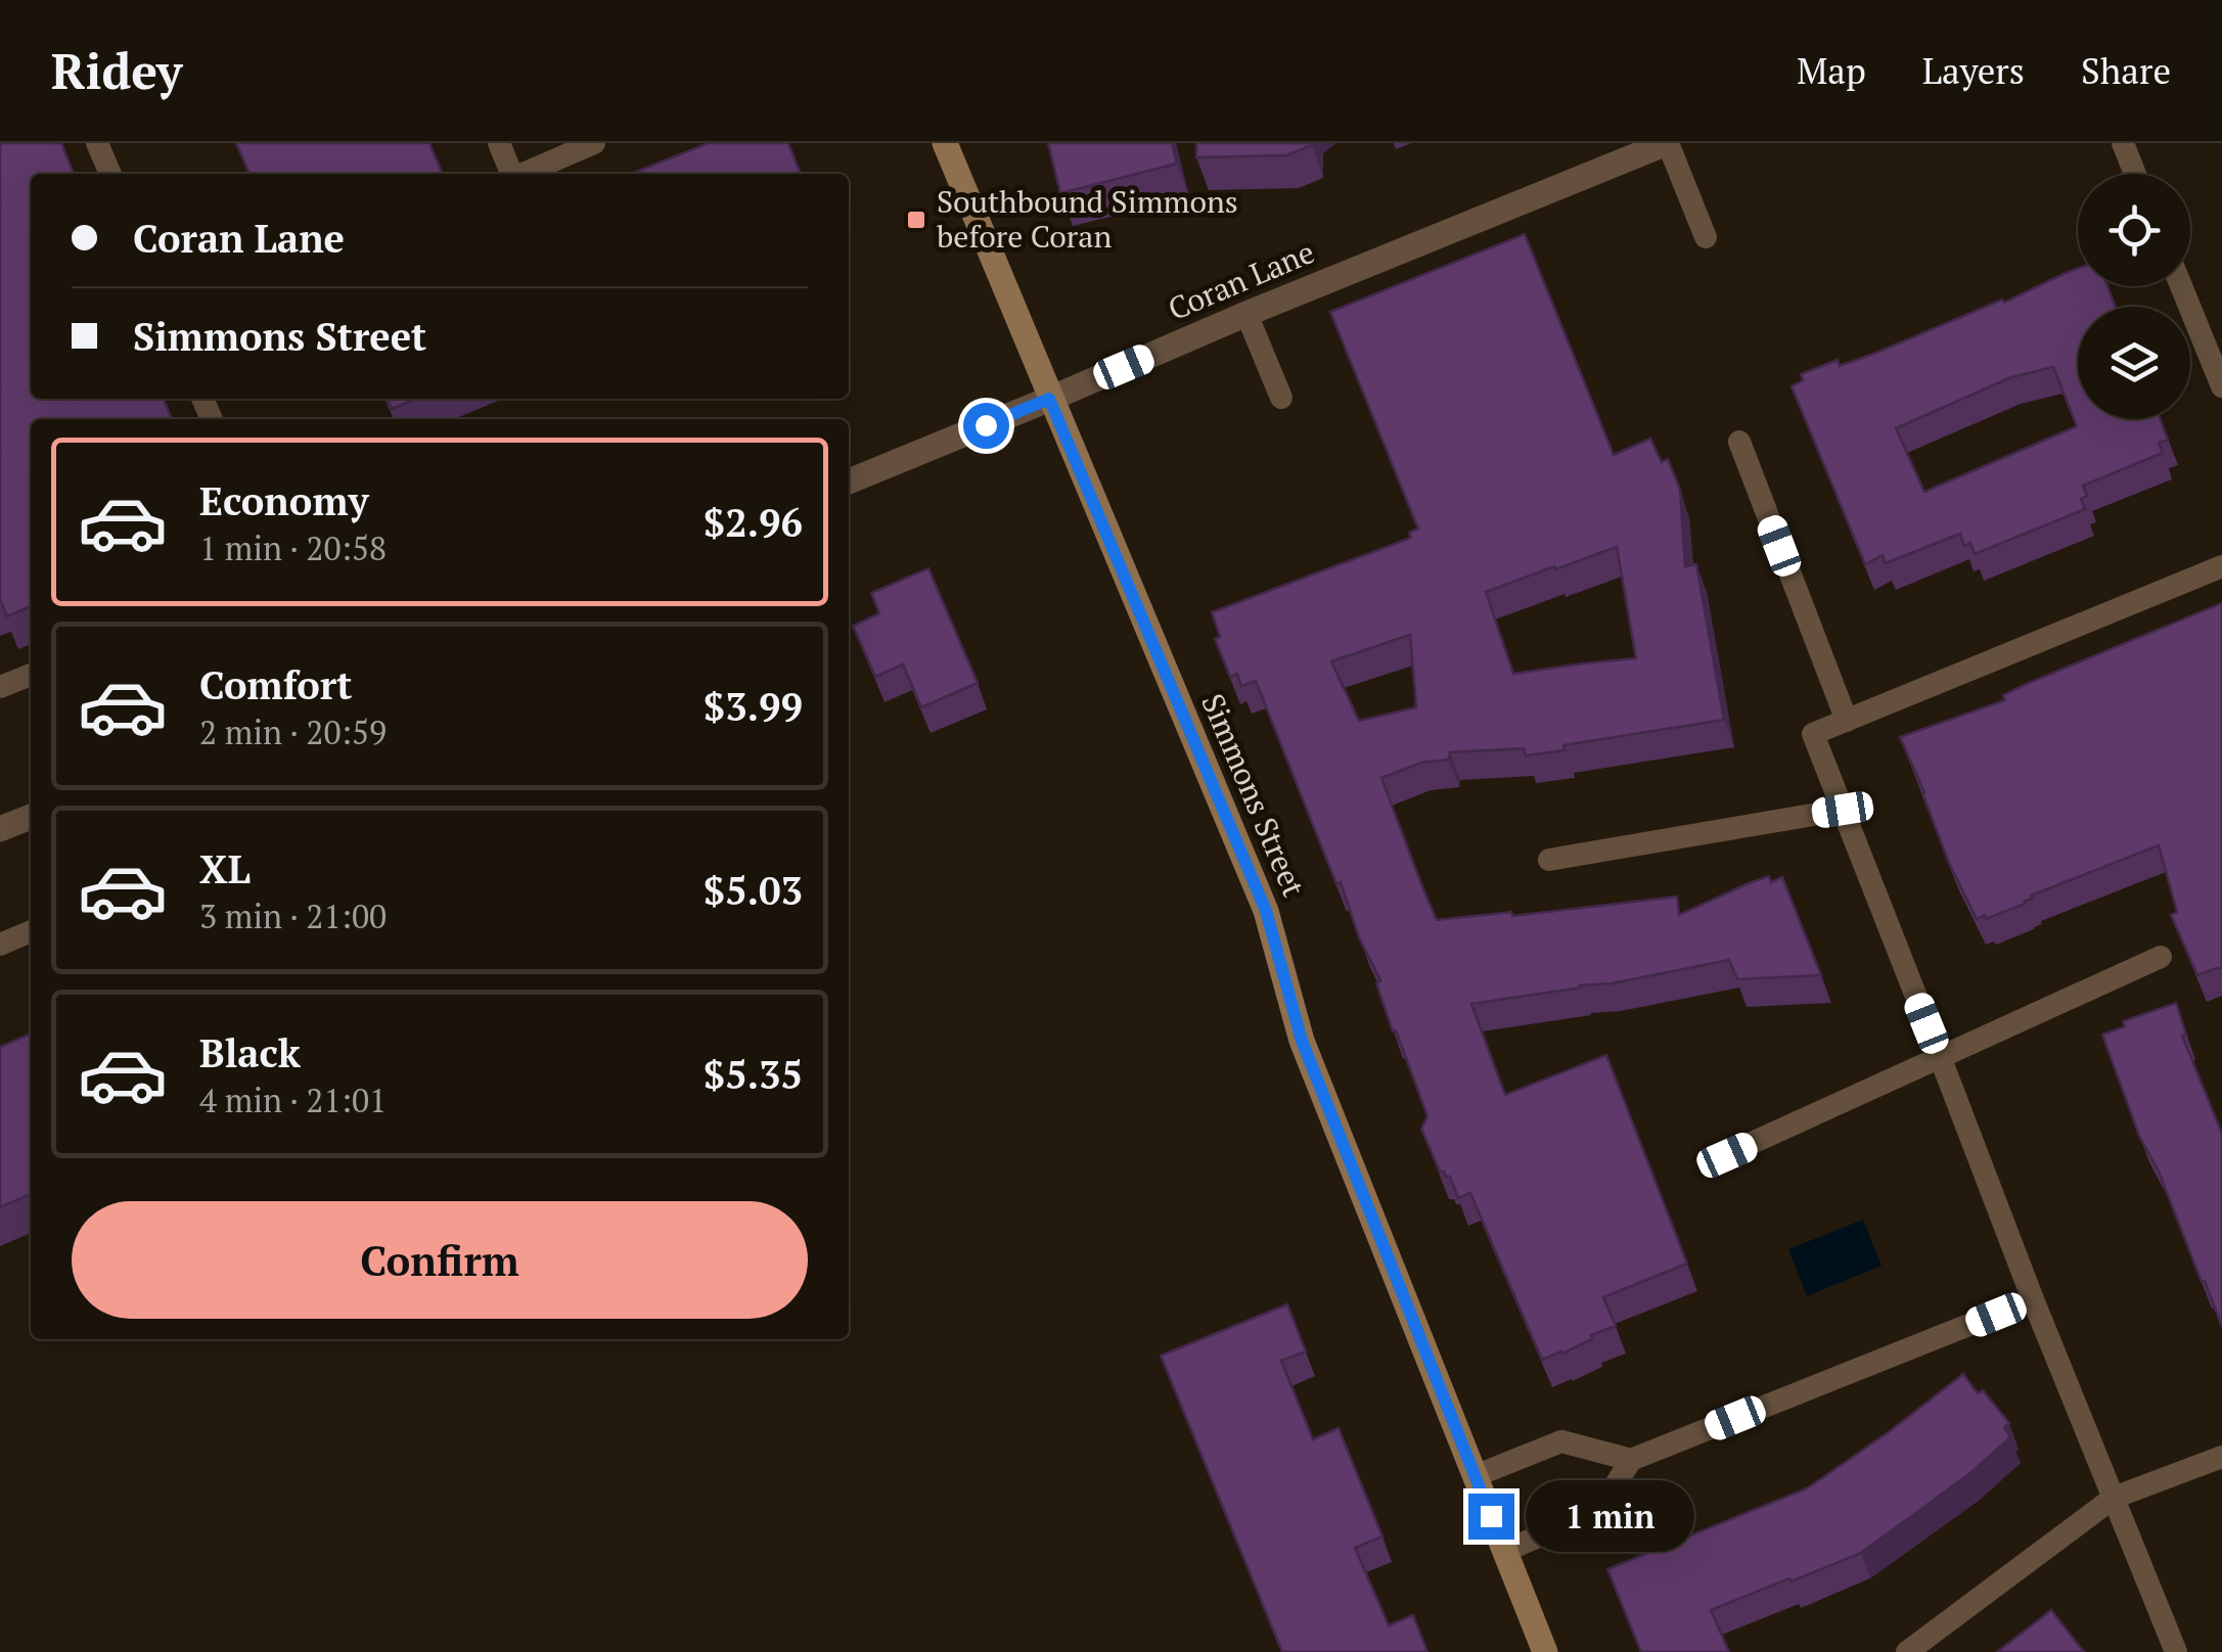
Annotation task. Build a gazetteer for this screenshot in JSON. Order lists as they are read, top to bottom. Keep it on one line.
{"streets":{"main road":["Simmons Street"],"street":["Coran Lane"]},"crossings":[["Coran Lane","Simmons Street"]],"places":{"transit":["Southbound Simmons before Coran"]},"page":{"header":"Ridey","nav":["Map","Layers","Share"],"banner":["Coran Lane","Simmons Street"],"list":[{"name":"Economy","note":"1 min · 20:58","value":"$2.96"},{"name":"Comfort","note":"2 min · 20:59","value":"$3.99"},{"name":"XL","note":"3 min · 21:00","value":"$5.03"},{"name":"Black","note":"4 min · 21:01","value":"$5.35"}],"buttons":"Confirm","bubble":"1 min"}}
